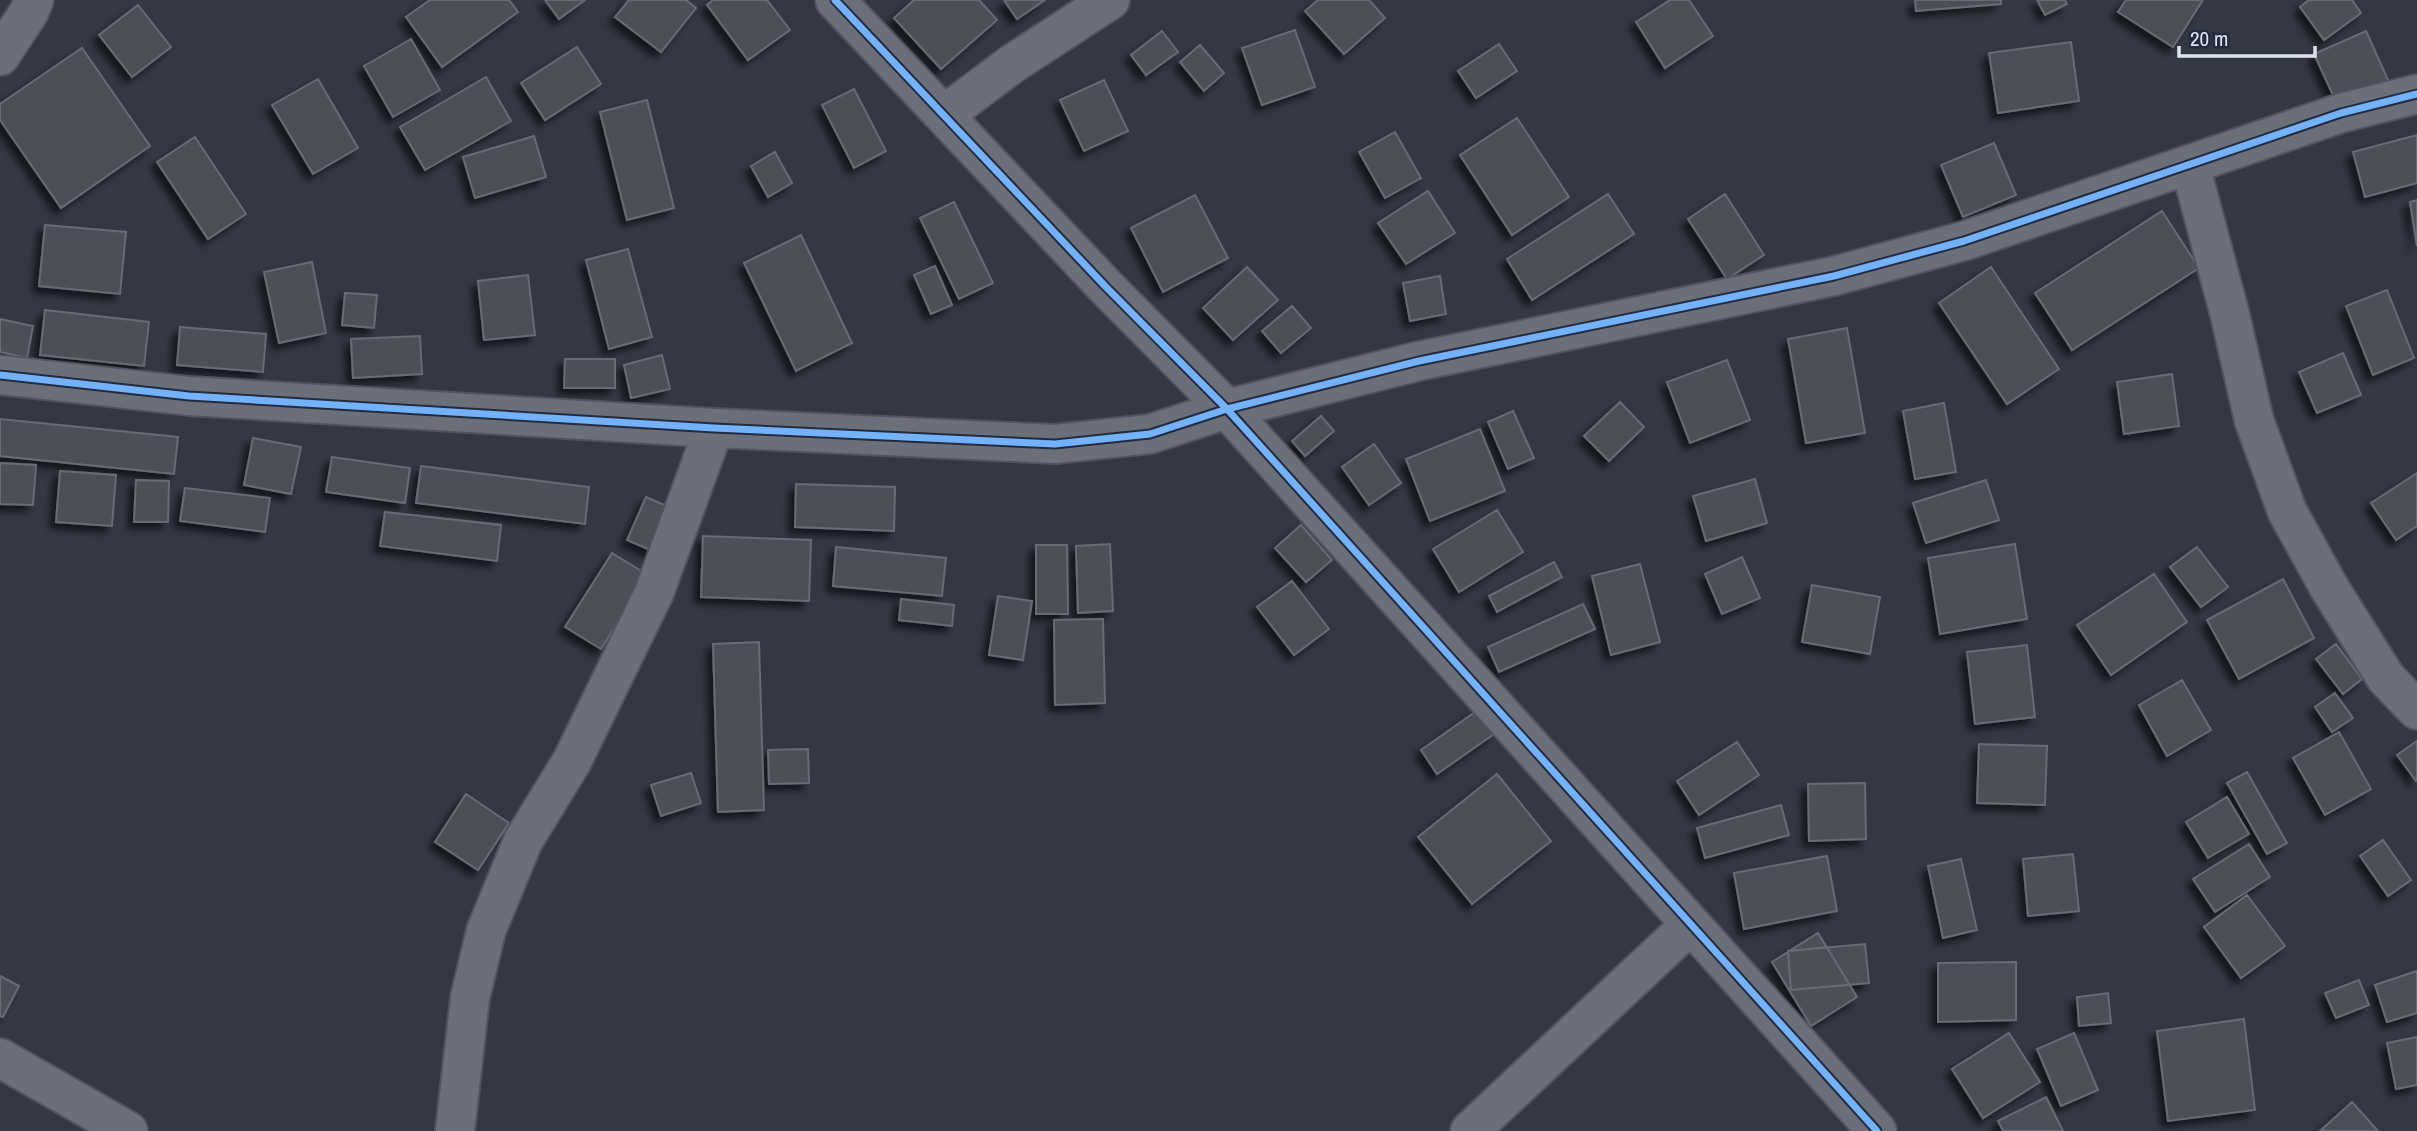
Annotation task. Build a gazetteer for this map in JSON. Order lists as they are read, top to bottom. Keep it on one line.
{"scale_bar":"20 m"}
